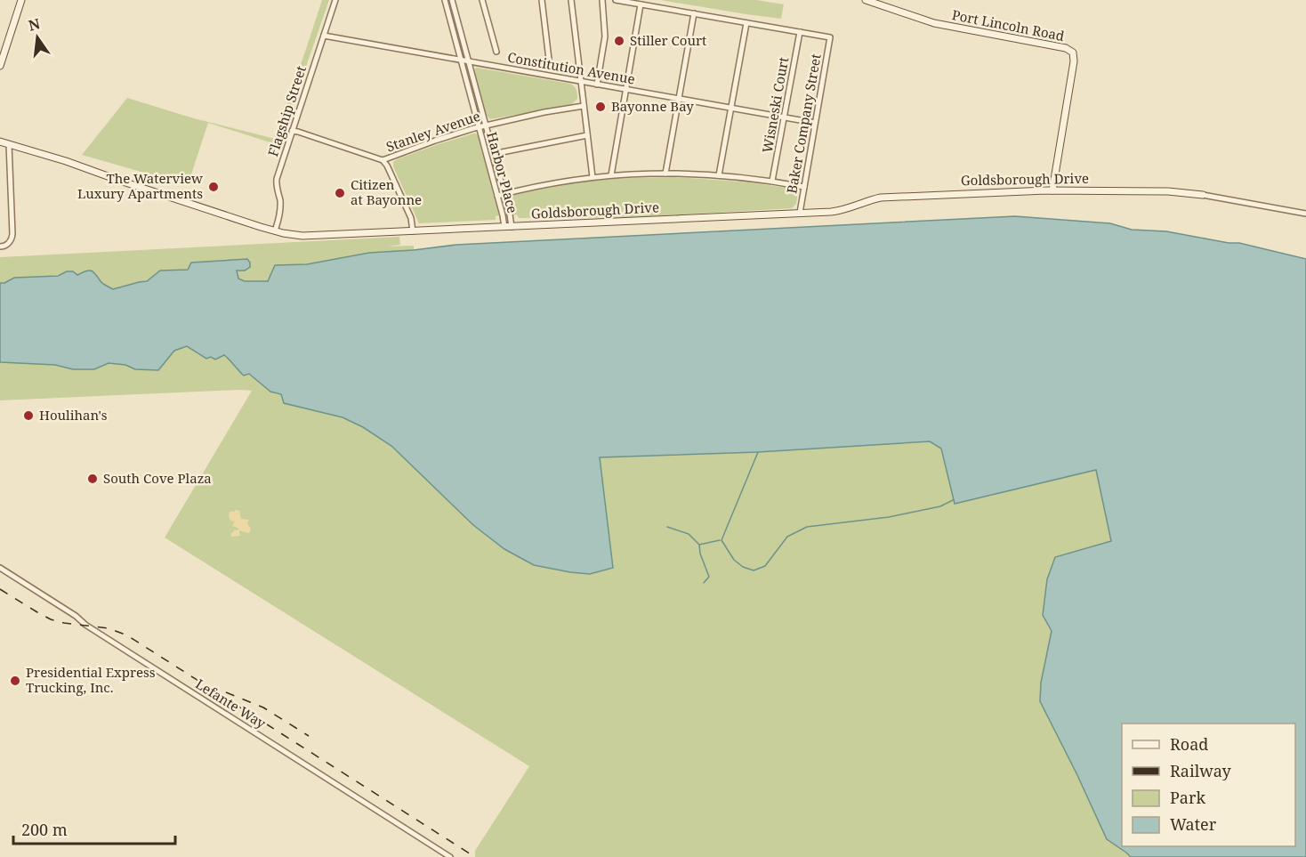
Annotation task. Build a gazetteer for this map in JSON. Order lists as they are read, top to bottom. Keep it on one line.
{"streets":{"street":["Port Lincoln Road","Constitution Avenue","Wisneski Court","Flagship Street","Baker Company Street","Stanley Avenue","Harbor Place","Goldsborough Drive","Lefante Way"]},"crossings":[["Port Lincoln Road","Goldsborough Drive"],["Constitution Avenue","Wisneski Court"],["Constitution Avenue","Flagship Street"],["Constitution Avenue","Baker Company Street"],["Constitution Avenue","Harbor Place"],["Wisneski Court","Baker Company Street"],["Flagship Street","Stanley Avenue"],["Flagship Street","Goldsborough Drive"],["Baker Company Street","Goldsborough Drive"],["Stanley Avenue","Harbor Place"],["Harbor Place","Goldsborough Drive"]],"places":["Stiller Court","Bayonne Bay","The Waterview Luxury Apartments","Citizen at Bayonne","Houlihan's","South Cove Plaza","Presidential Express Trucking, Inc."],"legend":["Road","Railway","Park","Water"],"scale_bar":"200 m","north":"top"}
